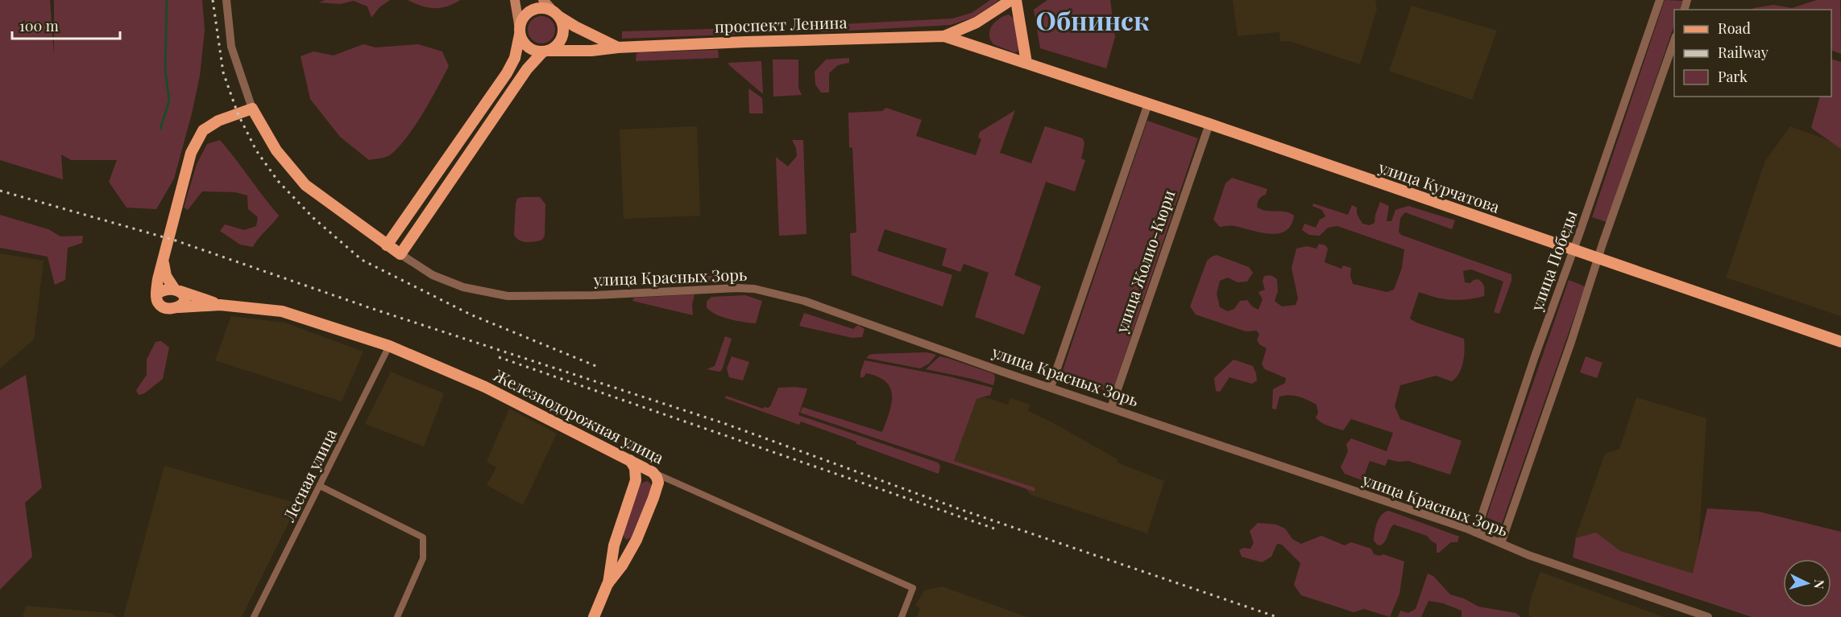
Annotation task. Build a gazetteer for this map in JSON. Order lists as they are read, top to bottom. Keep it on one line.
{"streets":{"main road":["проспект Ленина","улица Курчатова","Железнодорожная улица"],"street":["улица Победы","улица Жолио-Кюри","улица Красных Зорь","Лесная улица"]},"crossings":[["проспект Ленина","улица Курчатова"],["улица Курчатова","улица Победы"],["улица Курчатова","улица Жолио-Кюри"],["улица Победы","улица Красных Зорь"],["улица Жолио-Кюри","улица Красных Зорь"],["Железнодорожная улица","Лесная улица"]],"districts":["Обнинск"],"legend":["Road","Railway","Park"],"scale_bar":"100 m","north":"right"}
